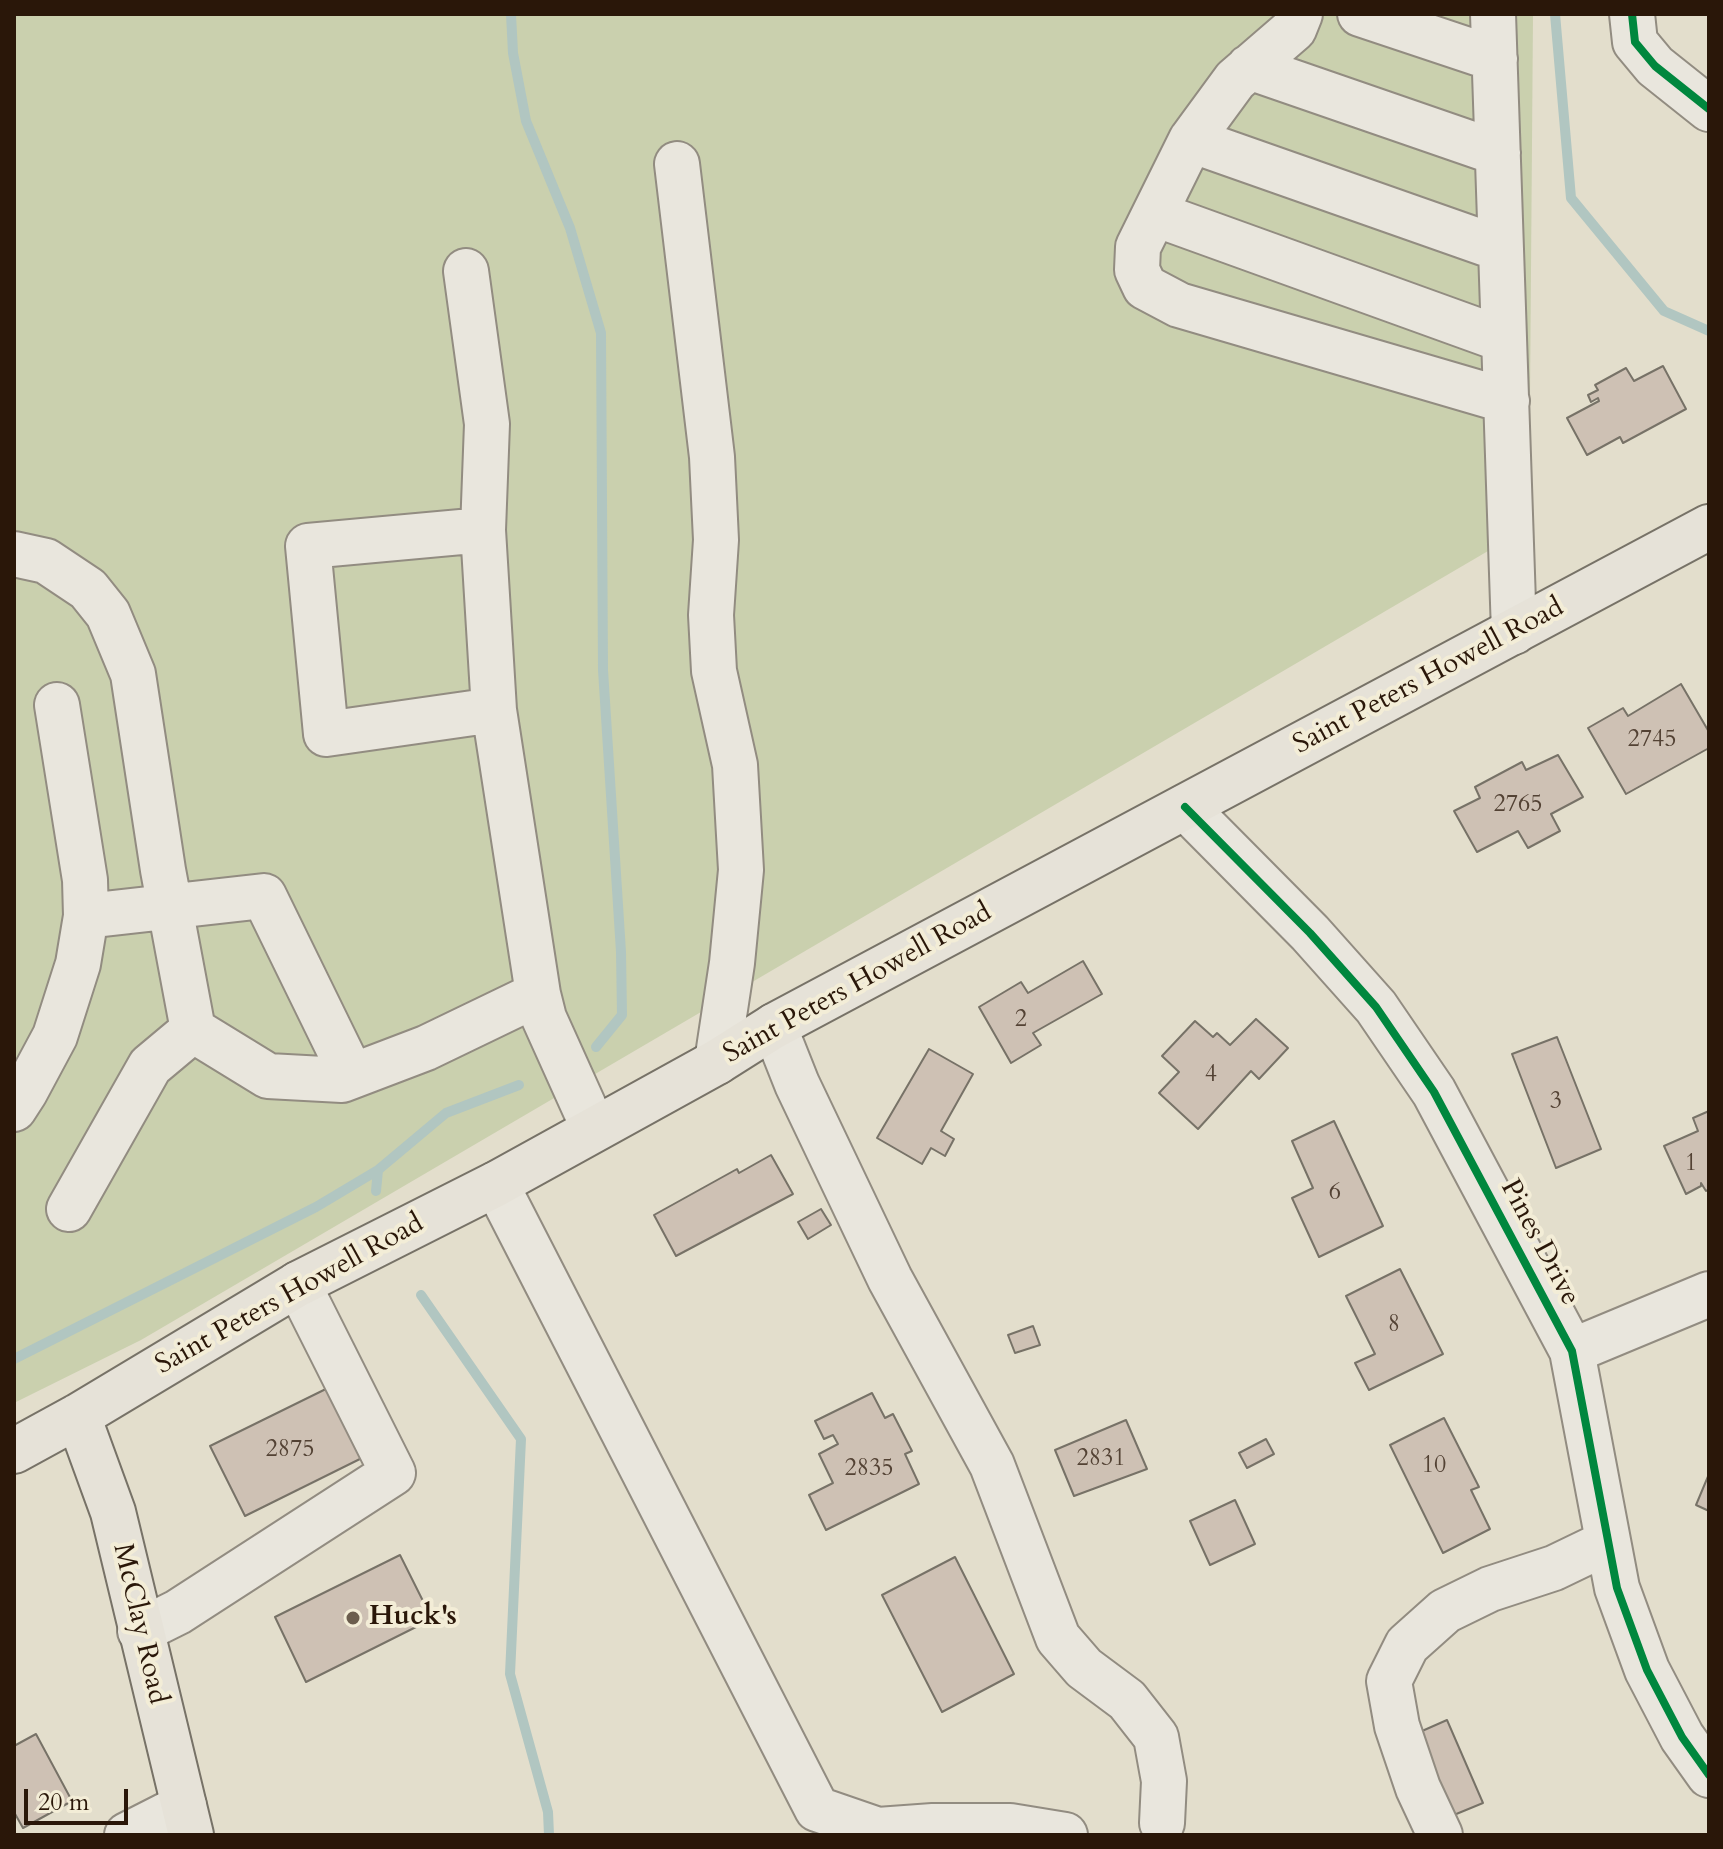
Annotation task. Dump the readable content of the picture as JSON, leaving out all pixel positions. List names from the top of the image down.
{
  "streets": {
    "main road": ["Saint Peters Howell Road", "McClay Road"],
    "street": ["Pines Drive"]
  },
  "crossings": [
    ["Saint Peters Howell Road", "Pines Drive"],
    ["Saint Peters Howell Road", "McClay Road"]
  ],
  "places": ["Huck's"],
  "house_numbers": [
    "2745",
    "2765",
    "2",
    "4",
    "3",
    "1",
    "6",
    "8",
    "2875",
    "2831",
    "10",
    "2835"
  ],
  "scale_bar": "20 m"
}
